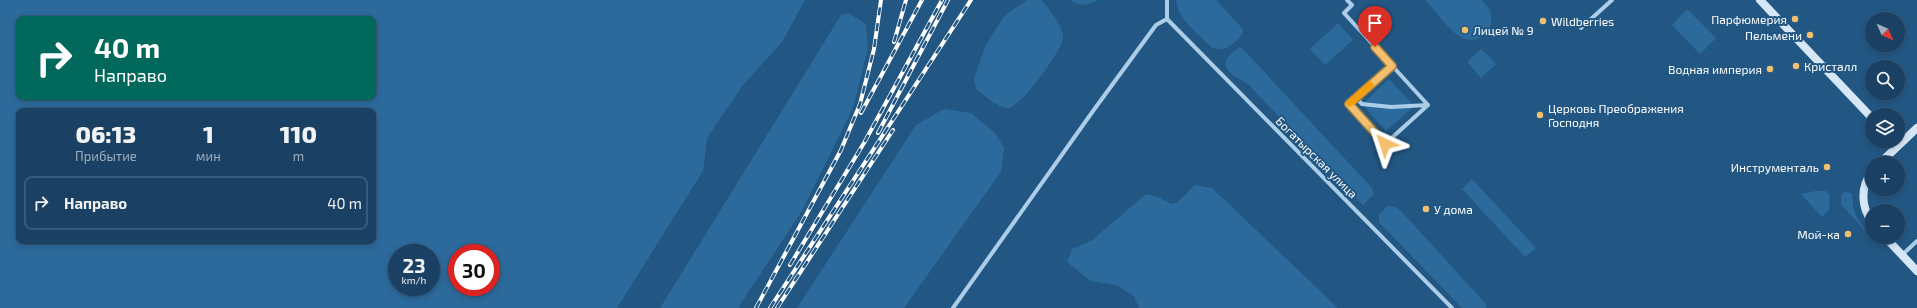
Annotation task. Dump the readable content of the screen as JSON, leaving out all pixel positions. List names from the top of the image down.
{
  "streets": {
    "street": ["Богатырская улица"]
  },
  "places": [
    "Парфюмерия",
    "Wildberries",
    "Лицей № 9",
    "Пельмени",
    "Кристалл",
    "Водная империя",
    "Церковь Преображения Господня",
    "Инструменталь",
    "У дома",
    "Мой-ка"
  ],
  "north": "bottom right",
  "page": {
    "map_buttons": ["+", "−"],
    "turn": ["40 m", "Направо"],
    "eta": [
      "06:13",
      "Прибытие",
      "1",
      "мин",
      "110",
      "m"
    ],
    "list": [
      {
        "name": "Направо",
        "value": "40 m"
      }
    ],
    "speed": "23 km/h",
    "limit": "30"
  }
}
